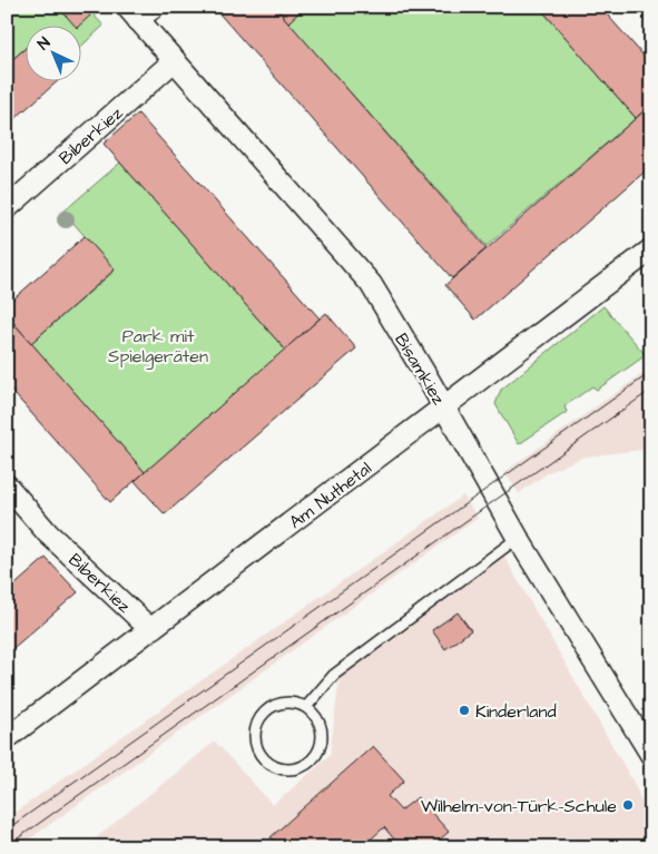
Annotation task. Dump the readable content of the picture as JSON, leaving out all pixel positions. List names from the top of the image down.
{
  "streets": {
    "street": ["Biberkiez", "Bisamkiez", "Am Nuthetal"]
  },
  "crossings": [
    ["Biberkiez", "Bisamkiez"],
    ["Biberkiez", "Am Nuthetal"],
    ["Bisamkiez", "Am Nuthetal"]
  ],
  "parks": ["Park mit Spielgeräten"],
  "places": ["Kinderland", "Wilhelm-von-Türk-Schule"],
  "north": "top left"
}
